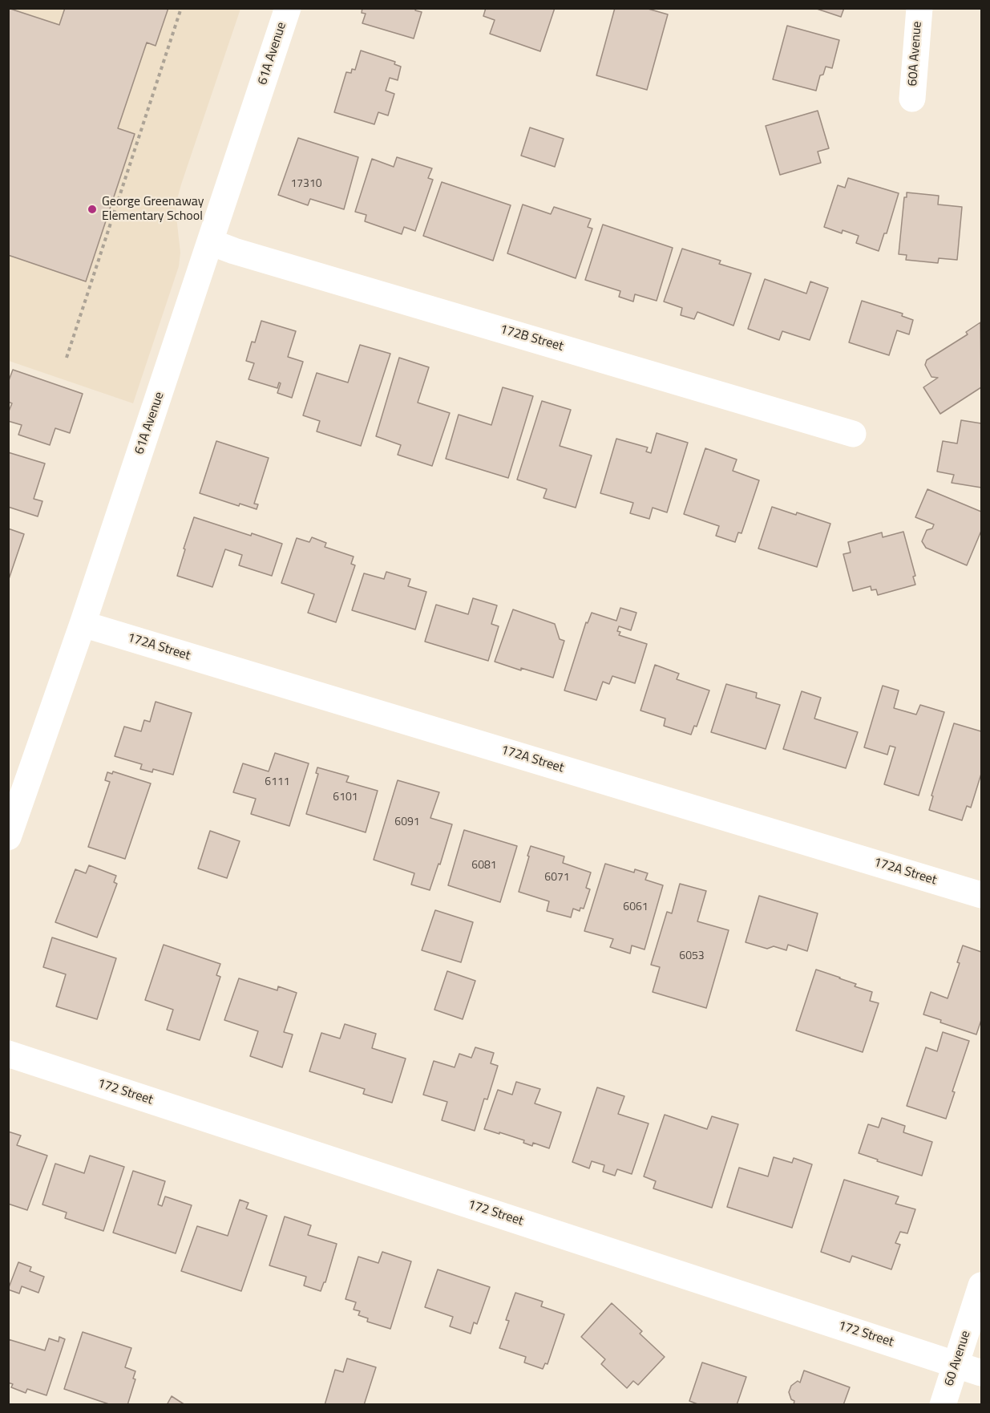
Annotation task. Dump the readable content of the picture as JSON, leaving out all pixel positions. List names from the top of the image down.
{
  "streets": {
    "street": [
      "61A Avenue",
      "60A Avenue",
      "172B Street",
      "172A Street",
      "172 Street",
      "60 Avenue"
    ]
  },
  "crossings": [
    ["61A Avenue", "172B Street"],
    ["61A Avenue", "172A Street"],
    ["172 Street", "60 Avenue"]
  ],
  "places": ["George Greenaway Elementary School"],
  "house_numbers": [
    "17310",
    "6111",
    "6101",
    "6091",
    "6081",
    "6071",
    "6061",
    "6053"
  ]
}
